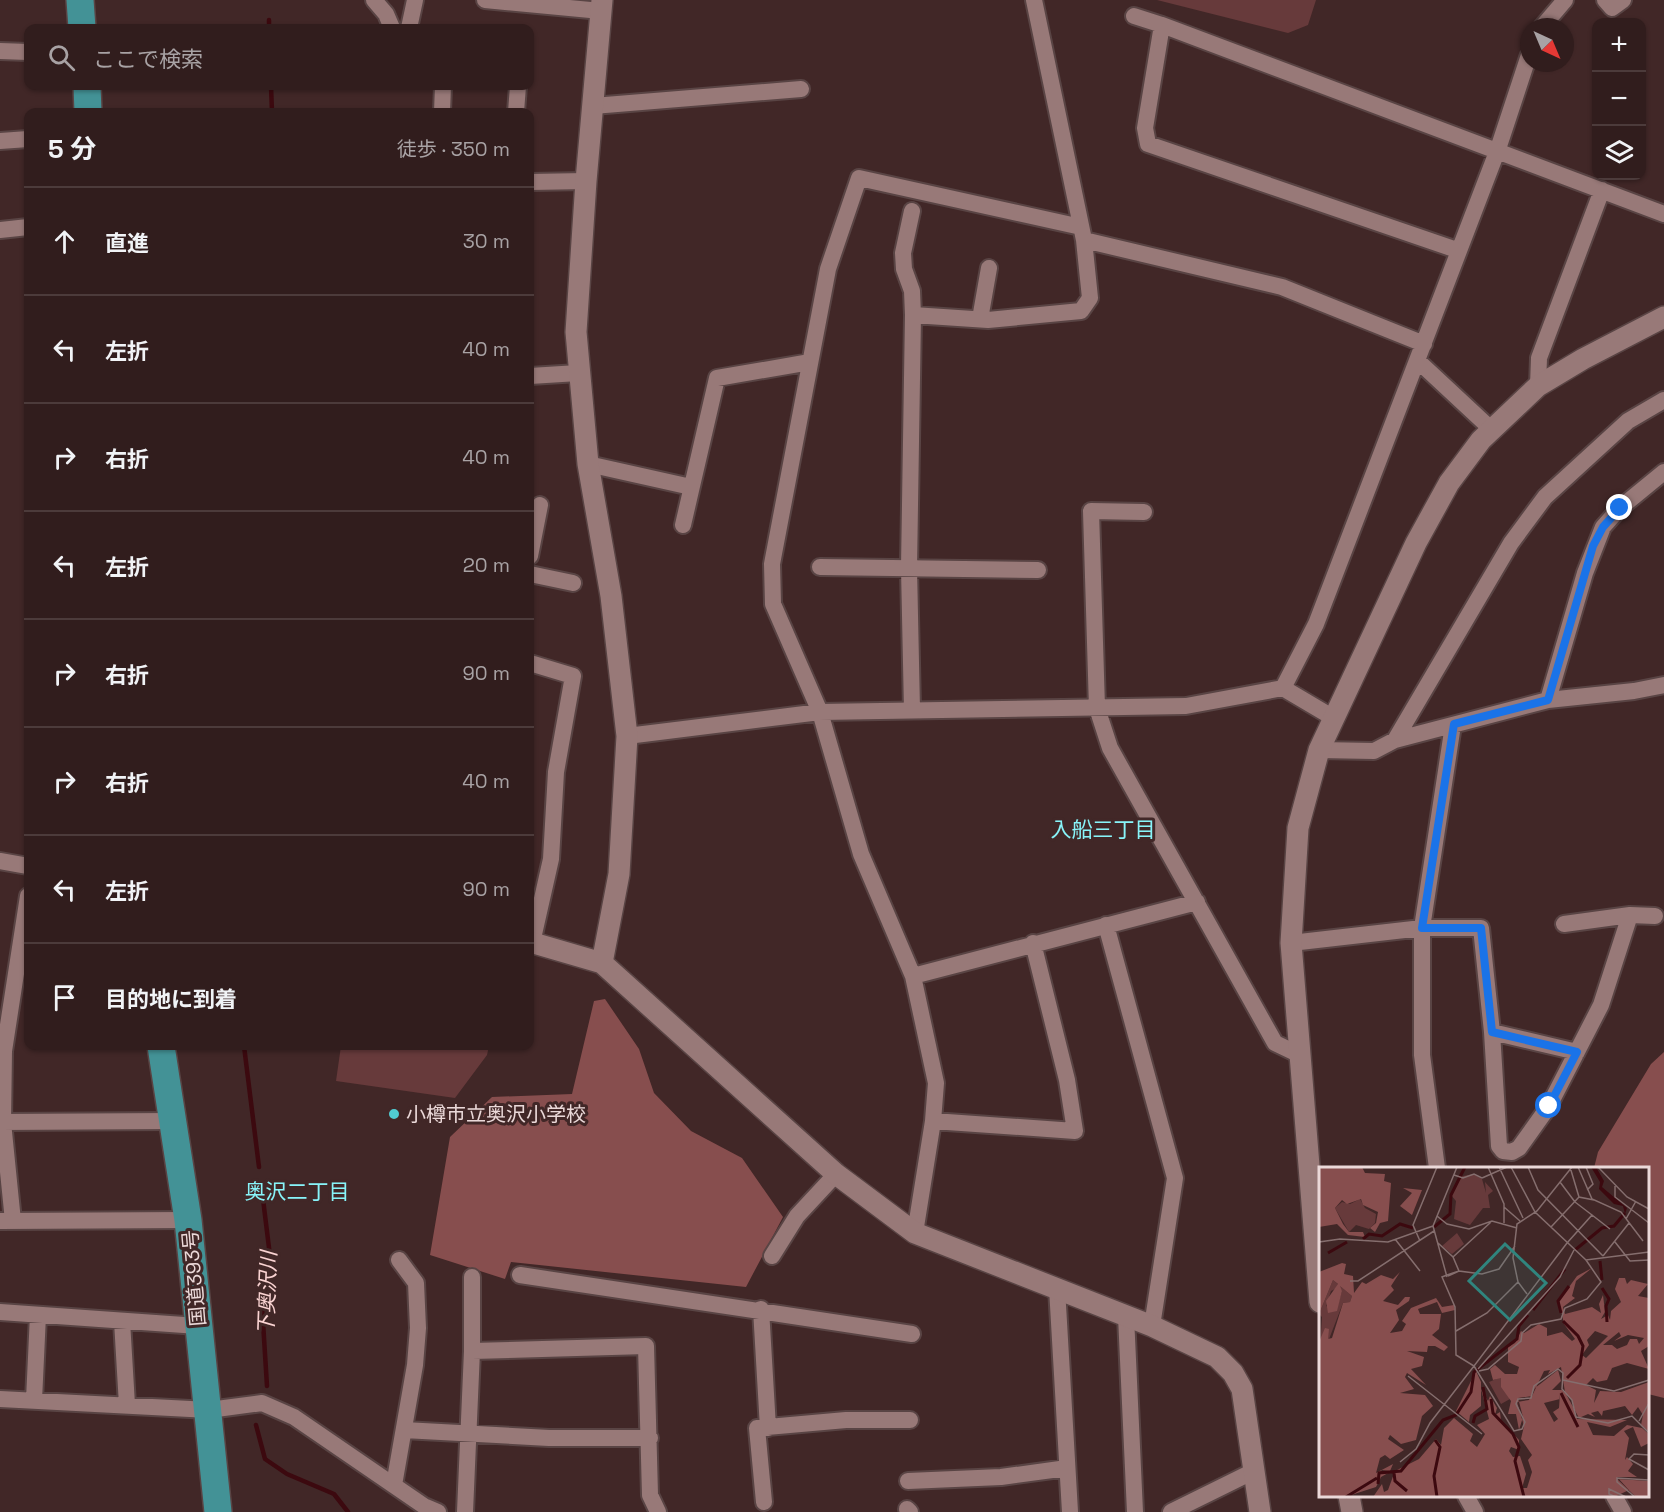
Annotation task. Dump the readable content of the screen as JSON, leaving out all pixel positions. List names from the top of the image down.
{
  "streets": {
    "highway": ["国道393号"]
  },
  "districts": ["入船三丁目", "奥沢二丁目"],
  "water": ["下奥沢川"],
  "places": ["小樽市立奥沢小学校"],
  "north": "bottom right",
  "page": {
    "map_buttons": ["+", "−"],
    "search": "ここで検索",
    "heading": ["5 分", "徒歩 · 350 m"],
    "list": [
      ["直進", "30 m"],
      ["左折", "40 m"],
      ["右折", "40 m"],
      ["左折", "20 m"],
      ["右折", "90 m"],
      ["右折", "40 m"],
      ["左折", "90 m"],
      "目的地に到着"
    ]
  }
}
